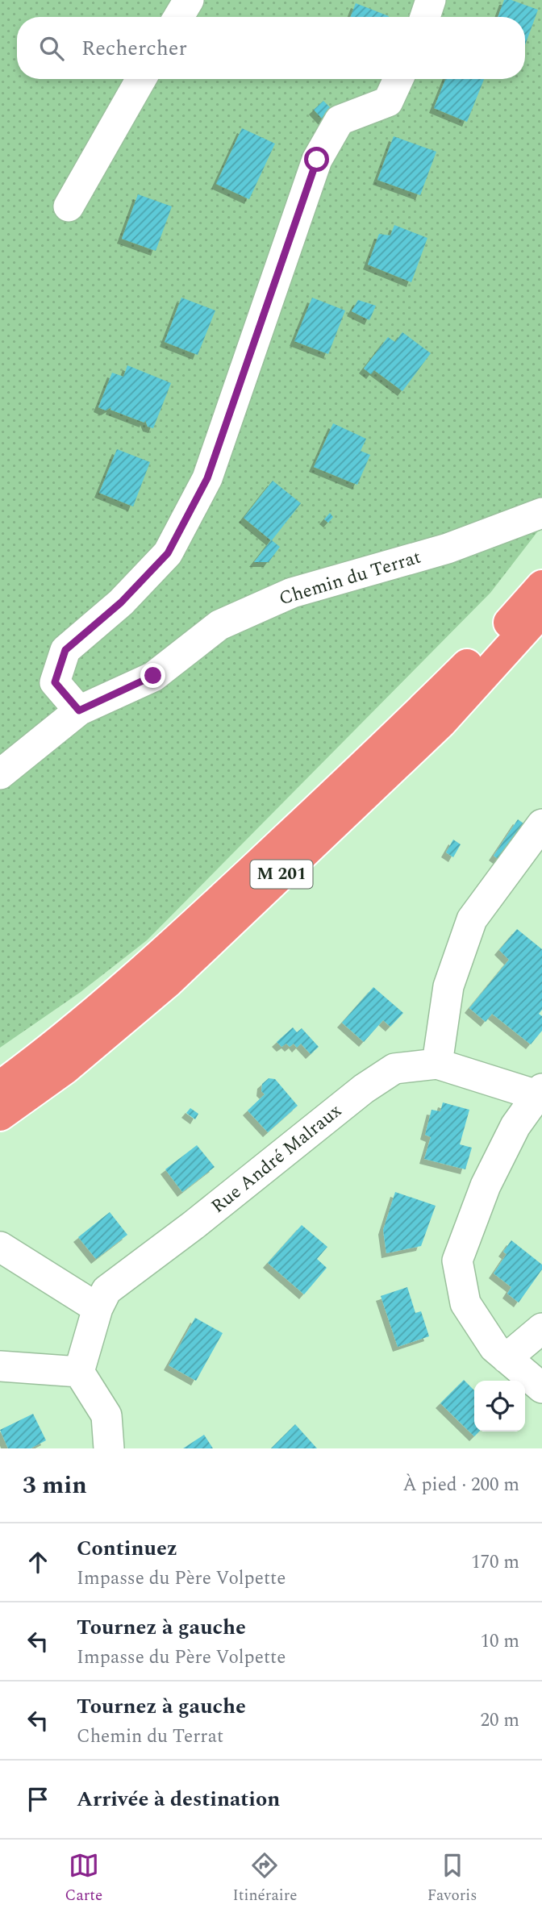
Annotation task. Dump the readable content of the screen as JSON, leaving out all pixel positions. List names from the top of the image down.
{
  "streets": {
    "highway": ["M 201"],
    "street": ["Chemin du Terrat", "Rue André Malraux"]
  },
  "page": {
    "search": "Rechercher",
    "heading": ["3 min", "À pied · 200 m"],
    "list": [
      ["Continuez", "Impasse du Père Volpette", "170 m"],
      ["Tournez à gauche", "Impasse du Père Volpette", "10 m"],
      ["Tournez à gauche", "Chemin du Terrat", "20 m"],
      "Arrivée à destination"
    ],
    "nav": ["Carte", "Itinéraire", "Favoris"]
  }
}
